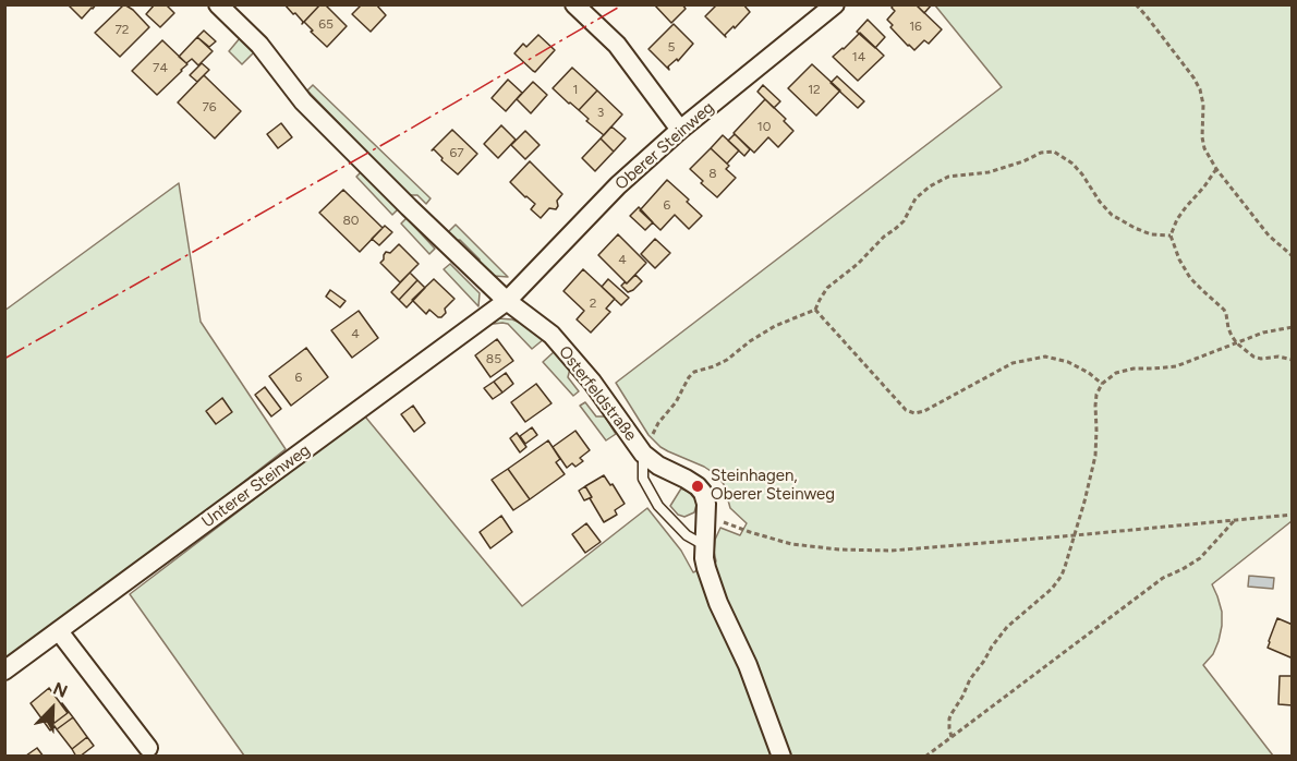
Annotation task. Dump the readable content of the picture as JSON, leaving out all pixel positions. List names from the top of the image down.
{
  "streets": {
    "street": ["Oberer Steinweg", "Osterfeldstraße", "Unterer Steinweg"]
  },
  "crossings": [
    ["Oberer Steinweg", "Osterfeldstraße"],
    ["Oberer Steinweg", "Unterer Steinweg"],
    ["Osterfeldstraße", "Unterer Steinweg"]
  ],
  "places": ["Steinhagen, Oberer Steinweg"],
  "house_numbers": [
    "65",
    "16",
    "72",
    "5",
    "14",
    "74",
    "1",
    "12",
    "76",
    "3",
    "10",
    "67",
    "8",
    "6",
    "80",
    "4",
    "2",
    "4",
    "85",
    "6"
  ],
  "north": "top right"
}
